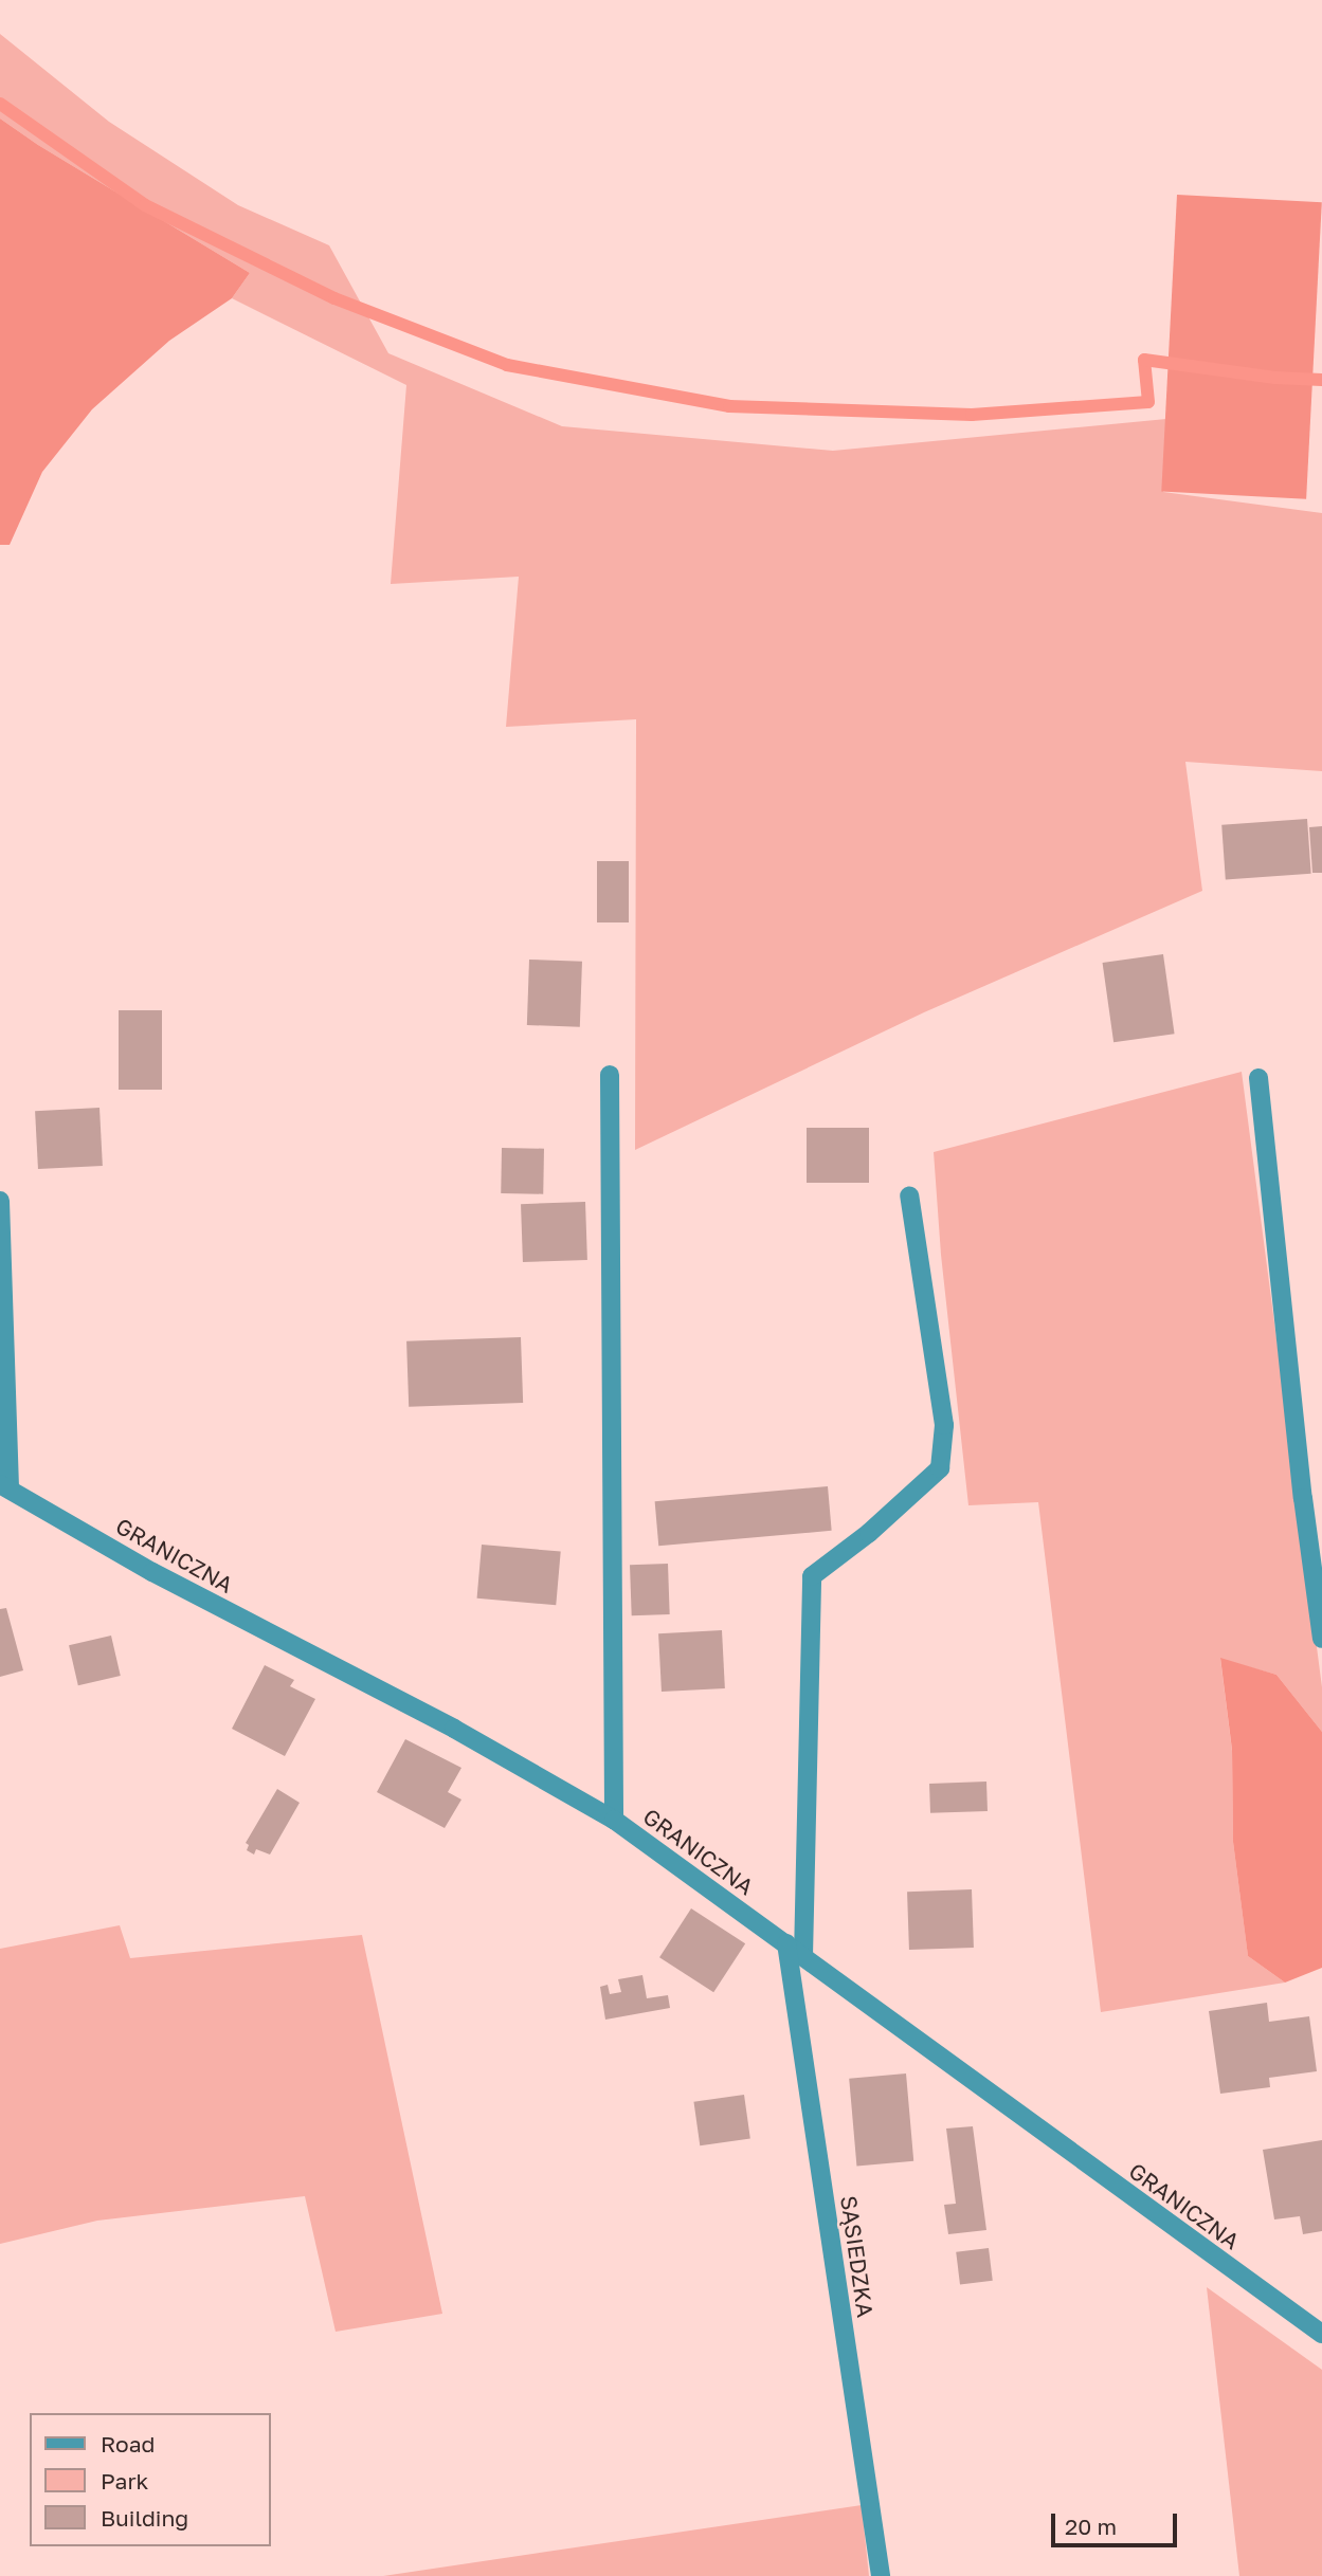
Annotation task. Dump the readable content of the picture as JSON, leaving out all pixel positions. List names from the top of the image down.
{
  "streets": {
    "street": ["GRANICZNA", "SĄSIEDZKA"]
  },
  "crossings": [
    ["GRANICZNA", "SĄSIEDZKA"]
  ],
  "legend": ["Road", "Park", "Building"],
  "scale_bar": "20 m"
}
